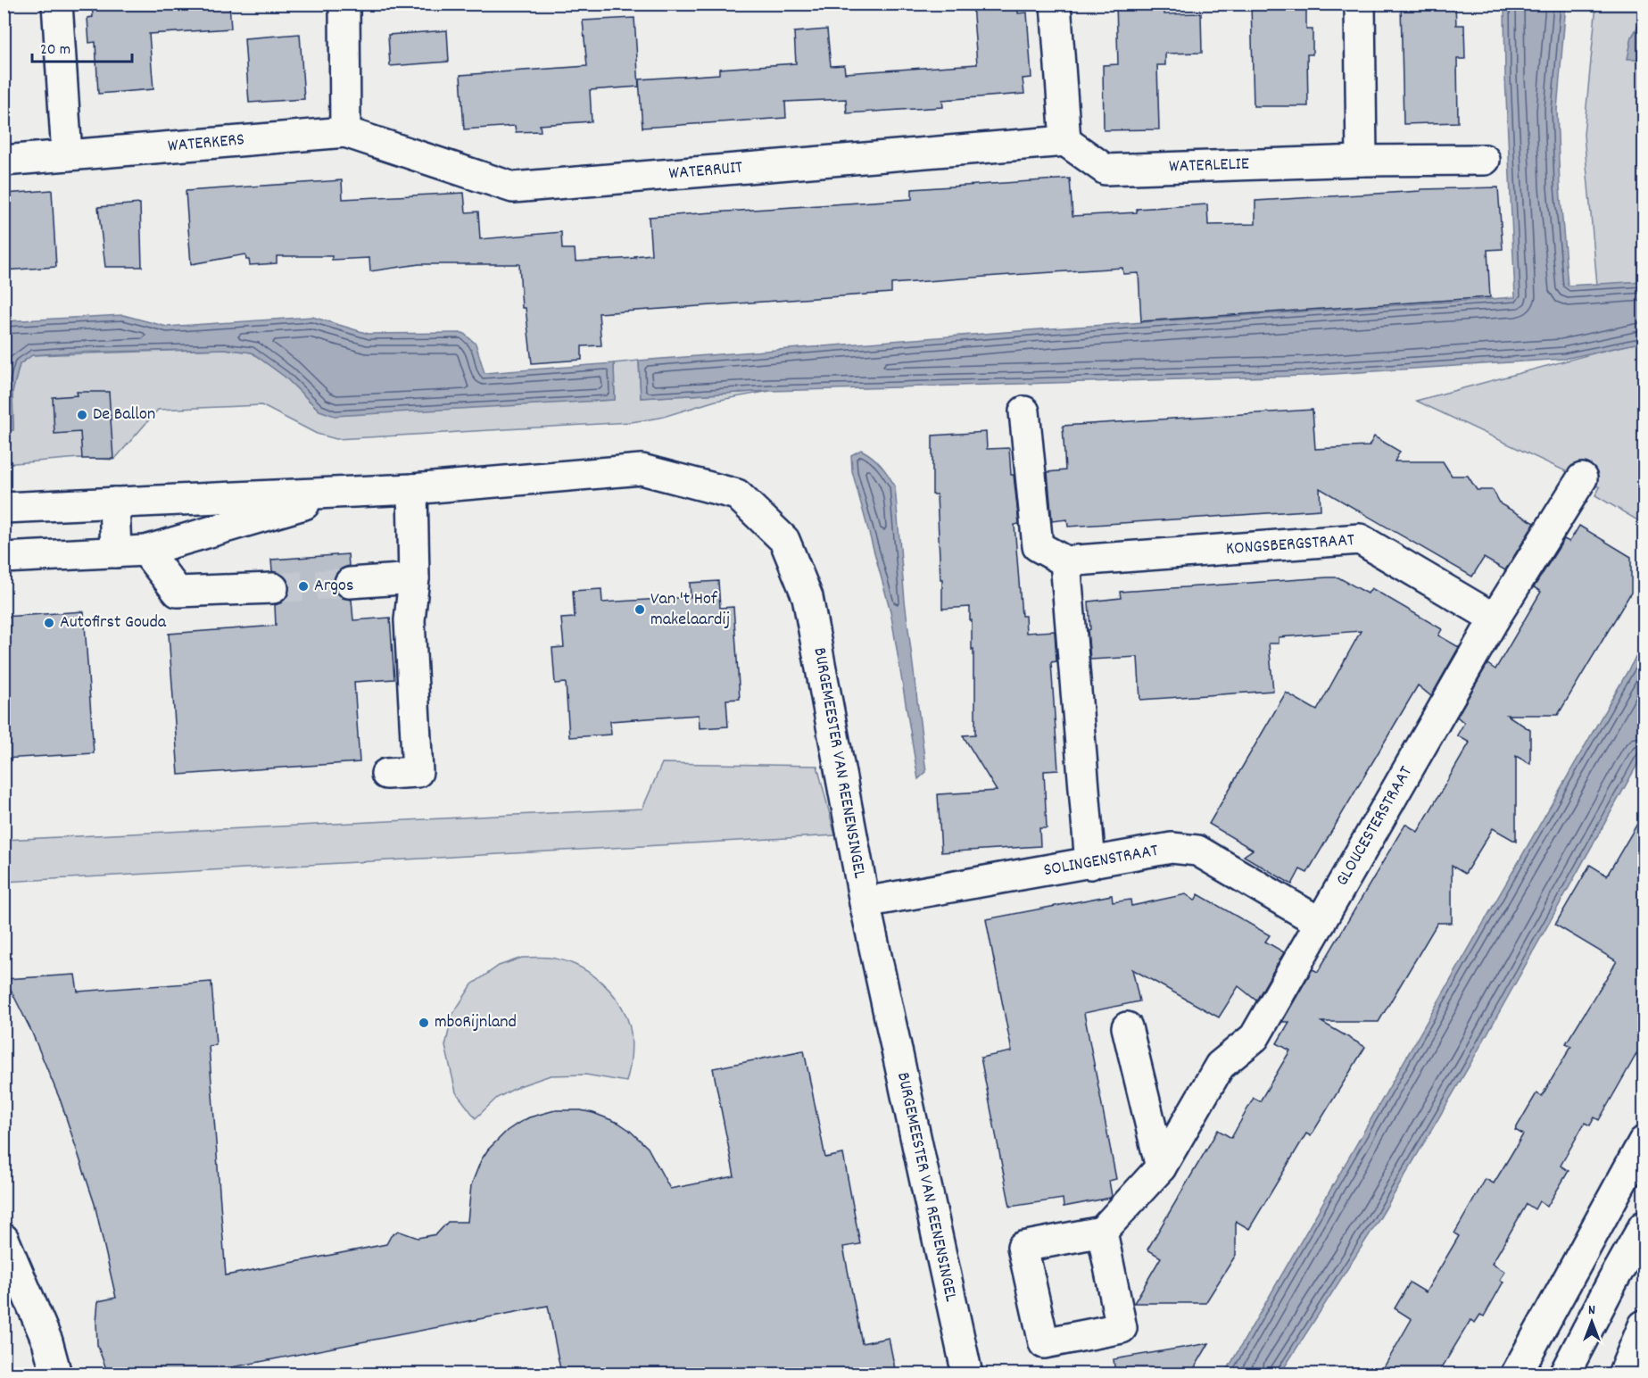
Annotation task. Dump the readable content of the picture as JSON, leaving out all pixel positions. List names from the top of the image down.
{
  "streets": {
    "street": [
      "WATERKERS",
      "WATERLELIE",
      "WATERRUIT",
      "KONGSBERGSTRAAT",
      "BURGEMEESTER VAN REENENSINGEL",
      "GLOUCESTERSTRAAT",
      "SOLINGENSTRAAT"
    ]
  },
  "crossings": [
    ["WATERKERS", "WATERRUIT"],
    ["WATERLELIE", "WATERRUIT"],
    ["KONGSBERGSTRAAT", "GLOUCESTERSTRAAT"],
    ["BURGEMEESTER VAN REENENSINGEL", "SOLINGENSTRAAT"],
    ["GLOUCESTERSTRAAT", "SOLINGENSTRAAT"]
  ],
  "places": [
    "De Ballon",
    "Argos",
    "Van 't Hof makelaardij",
    "Autofirst Gouda",
    "mboRijnland"
  ],
  "scale_bar": "20 m",
  "north": "top"
}
